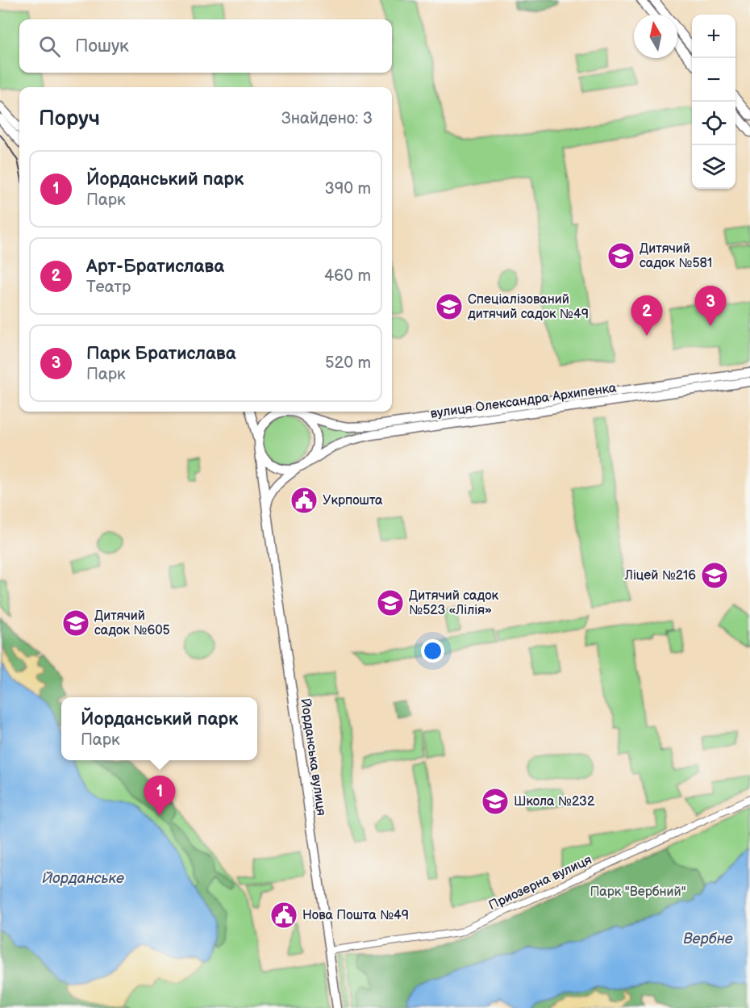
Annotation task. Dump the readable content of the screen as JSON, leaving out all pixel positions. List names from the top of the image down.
{
  "streets": {
    "main road": ["вулиця Олександра Архипенка", "Йорданська вулиця"],
    "street": ["Приозерна вулиця"]
  },
  "crossings": [
    ["Йорданська вулиця", "Приозерна вулиця"]
  ],
  "water": ["Йорданське", "Вербне"],
  "parks": ["Парк \"Вербний\""],
  "places": {
    "school or university": [
      "Дитячий садок №581",
      "Спеціалізований дитячий садок №49",
      "Ліцей №216",
      "Дитячий садок №523 «Лілія»",
      "Дитячий садок №605",
      "Школа №232"
    ],
    "public building": ["Укрпошта", "Нова Пошта №49"]
  },
  "north": "top",
  "page": {
    "map_buttons": ["+", "−"],
    "search": "Пошук",
    "heading": ["Поруч", "Знайдено: 3"],
    "list": [
      {
        "mark": "1",
        "name": "Йорданський парк",
        "note": "Парк",
        "value": "390 m"
      },
      {
        "mark": "2",
        "name": "Арт-Братислава",
        "note": "Театр",
        "value": "460 m"
      },
      {
        "mark": "3",
        "name": "Парк Братислава",
        "note": "Парк",
        "value": "520 m"
      }
    ],
    "pins": ["3", "2", "1"],
    "popup": ["Йорданський парк", "Парк"]
  }
}
